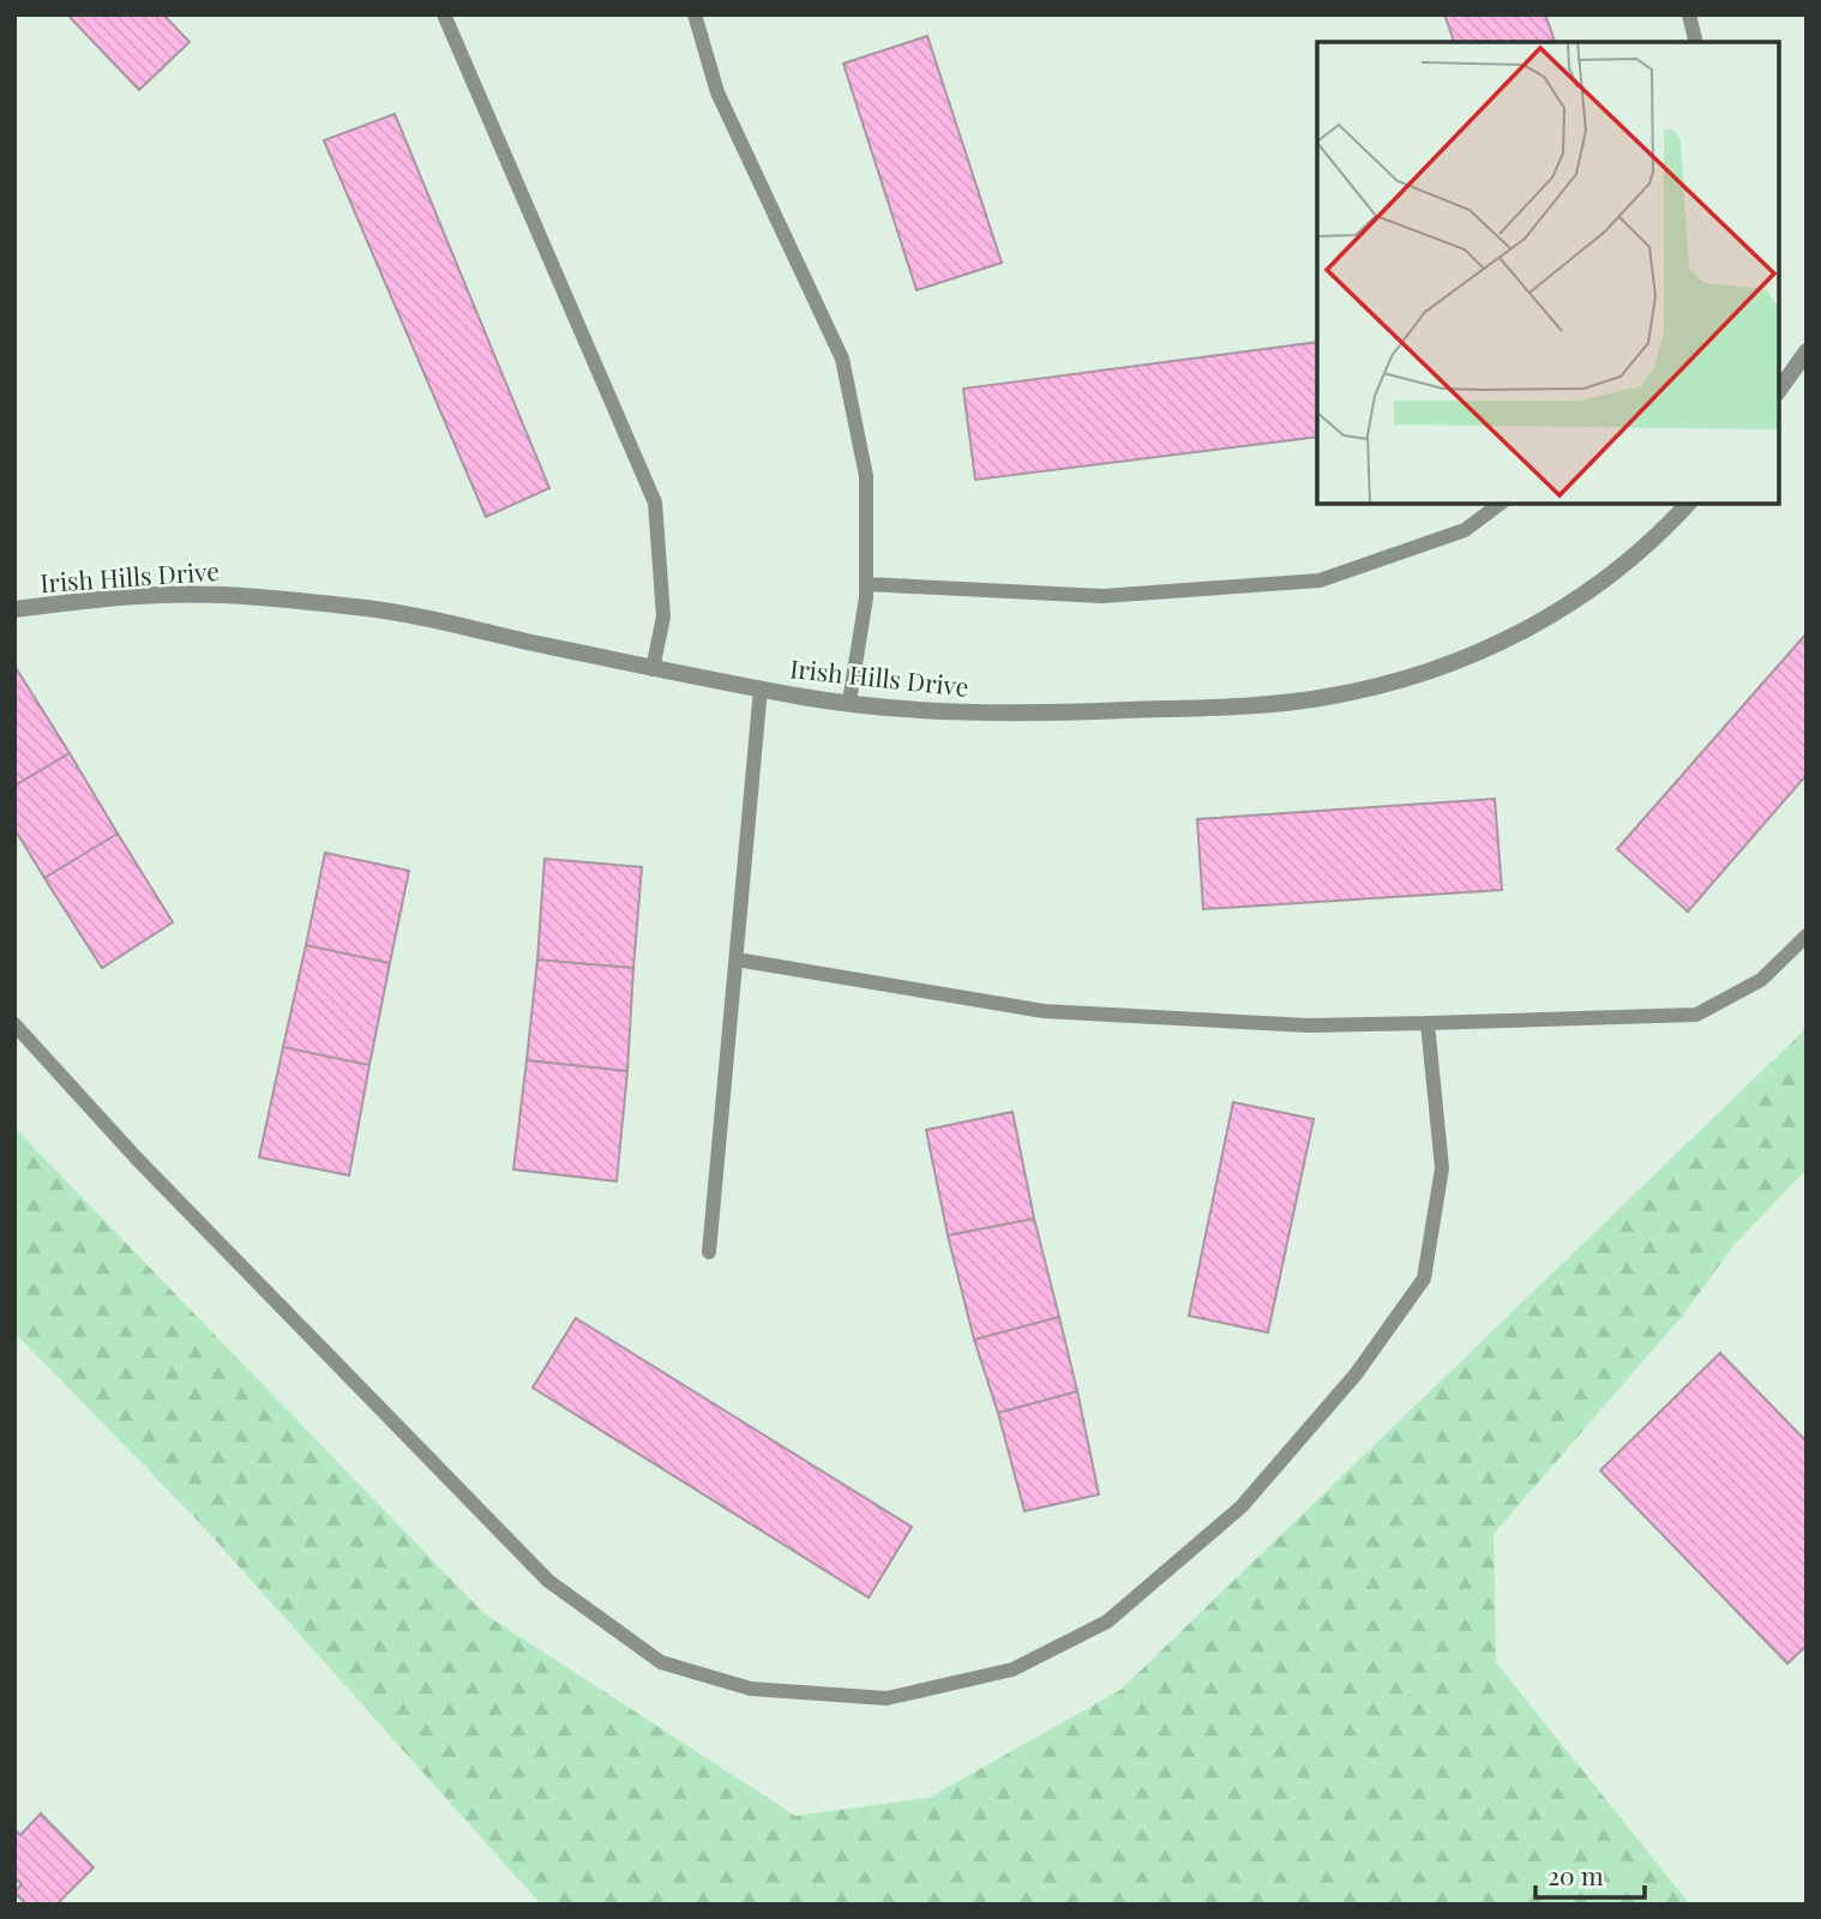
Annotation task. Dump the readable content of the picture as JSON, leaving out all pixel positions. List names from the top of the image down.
{
  "streets": {
    "street": ["Irish Hills Drive"]
  },
  "scale_bar": "20 m"
}
